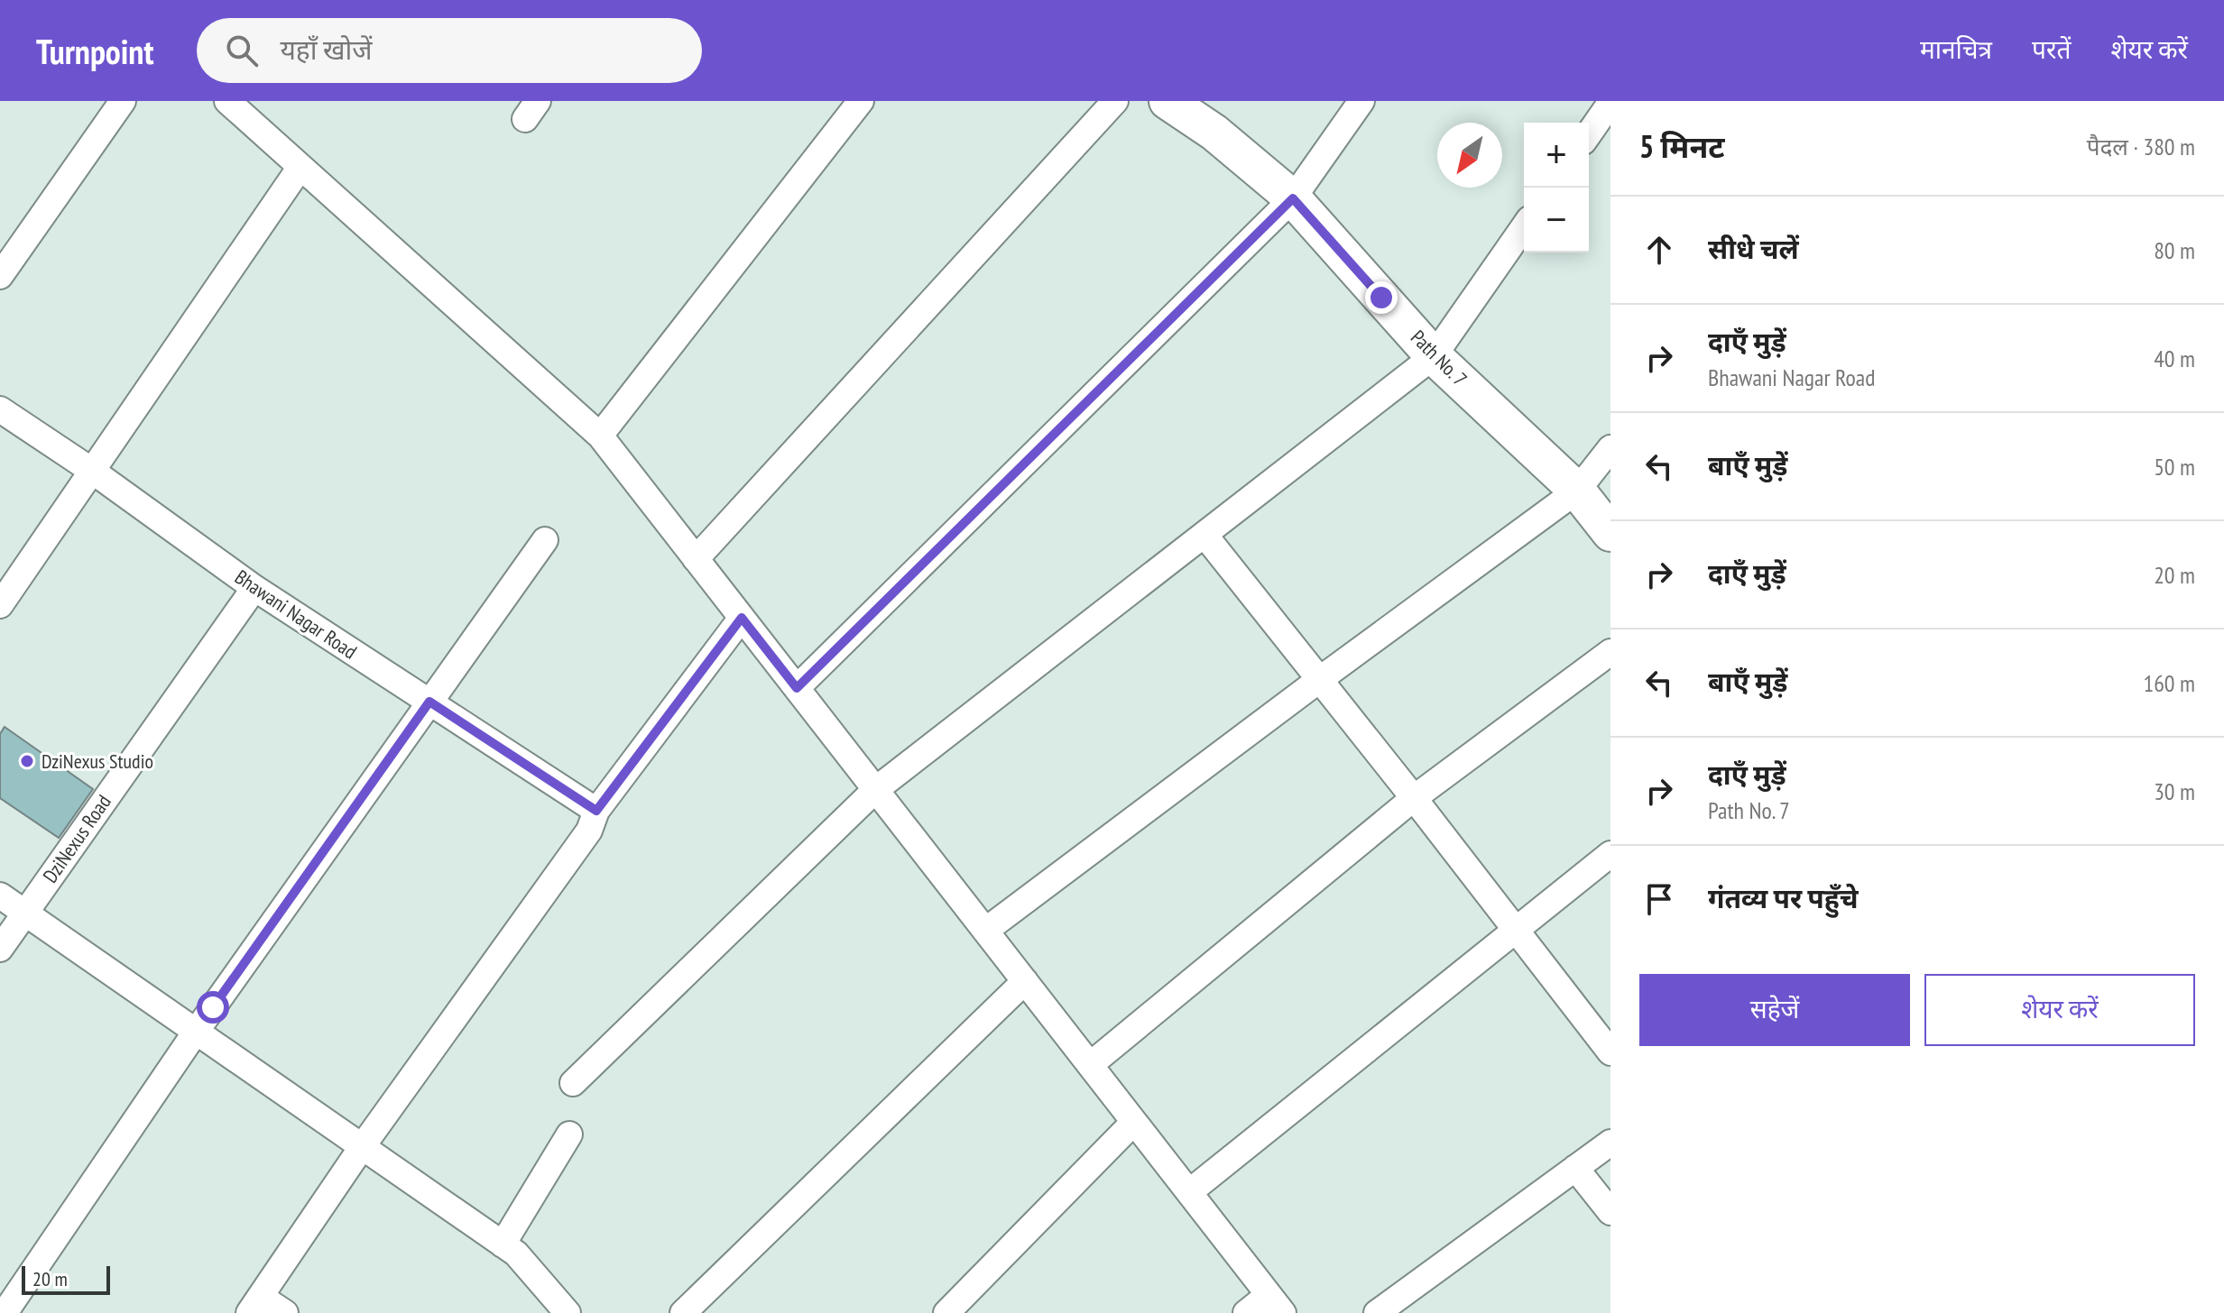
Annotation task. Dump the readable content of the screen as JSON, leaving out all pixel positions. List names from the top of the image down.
{
  "streets": {
    "street": ["Path No. 7", "Bhawani Nagar Road", "DziNexus Road"]
  },
  "crossings": [
    ["Bhawani Nagar Road", "DziNexus Road"]
  ],
  "places": ["DziNexus Studio"],
  "scale_bar": "20 m",
  "north": "bottom left",
  "page": {
    "header": "Turnpoint",
    "search": "यहाँ खोजें",
    "nav": ["मानचित्र", "परतें", "शेयर करें"],
    "heading": ["5 मिनट", "पैदल · 380 m"],
    "map_buttons": ["+", "−"],
    "list": [
      ["सीधे चलें", "80 m"],
      ["दाएँ मुड़ें", "Bhawani Nagar Road", "40 m"],
      ["बाएँ मुड़ें", "50 m"],
      ["दाएँ मुड़ें", "20 m"],
      ["बाएँ मुड़ें", "160 m"],
      ["दाएँ मुड़ें", "Path No. 7", "30 m"],
      "गंतव्य पर पहुँचे"
    ],
    "buttons": ["सहेजें", "शेयर करें"],
    "scale": "20 m"
  }
}
